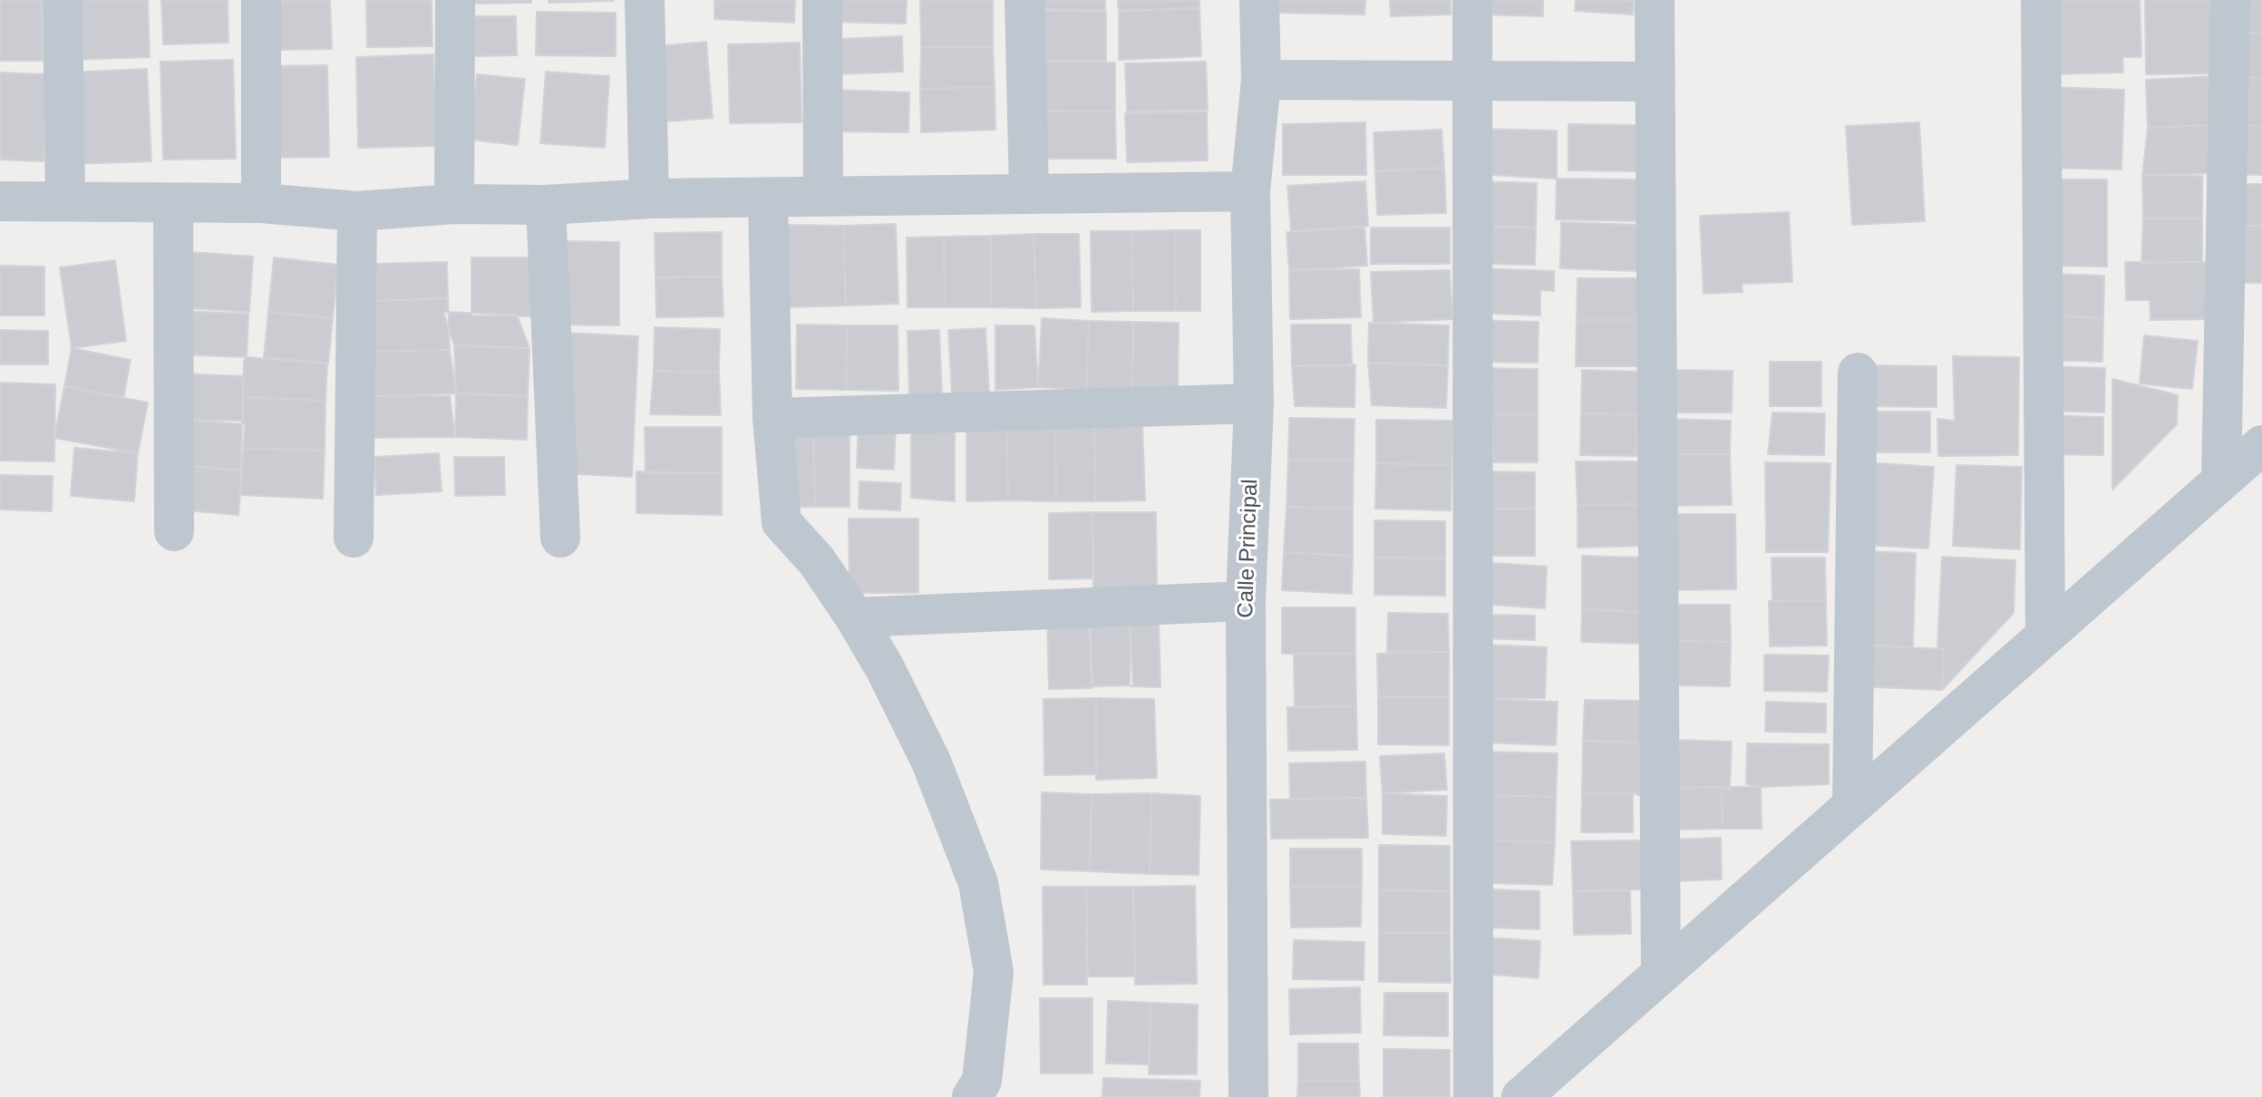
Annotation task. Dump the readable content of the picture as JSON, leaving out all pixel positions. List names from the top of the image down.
{
  "streets": {
    "street": ["Calle Principal"]
  }
}
